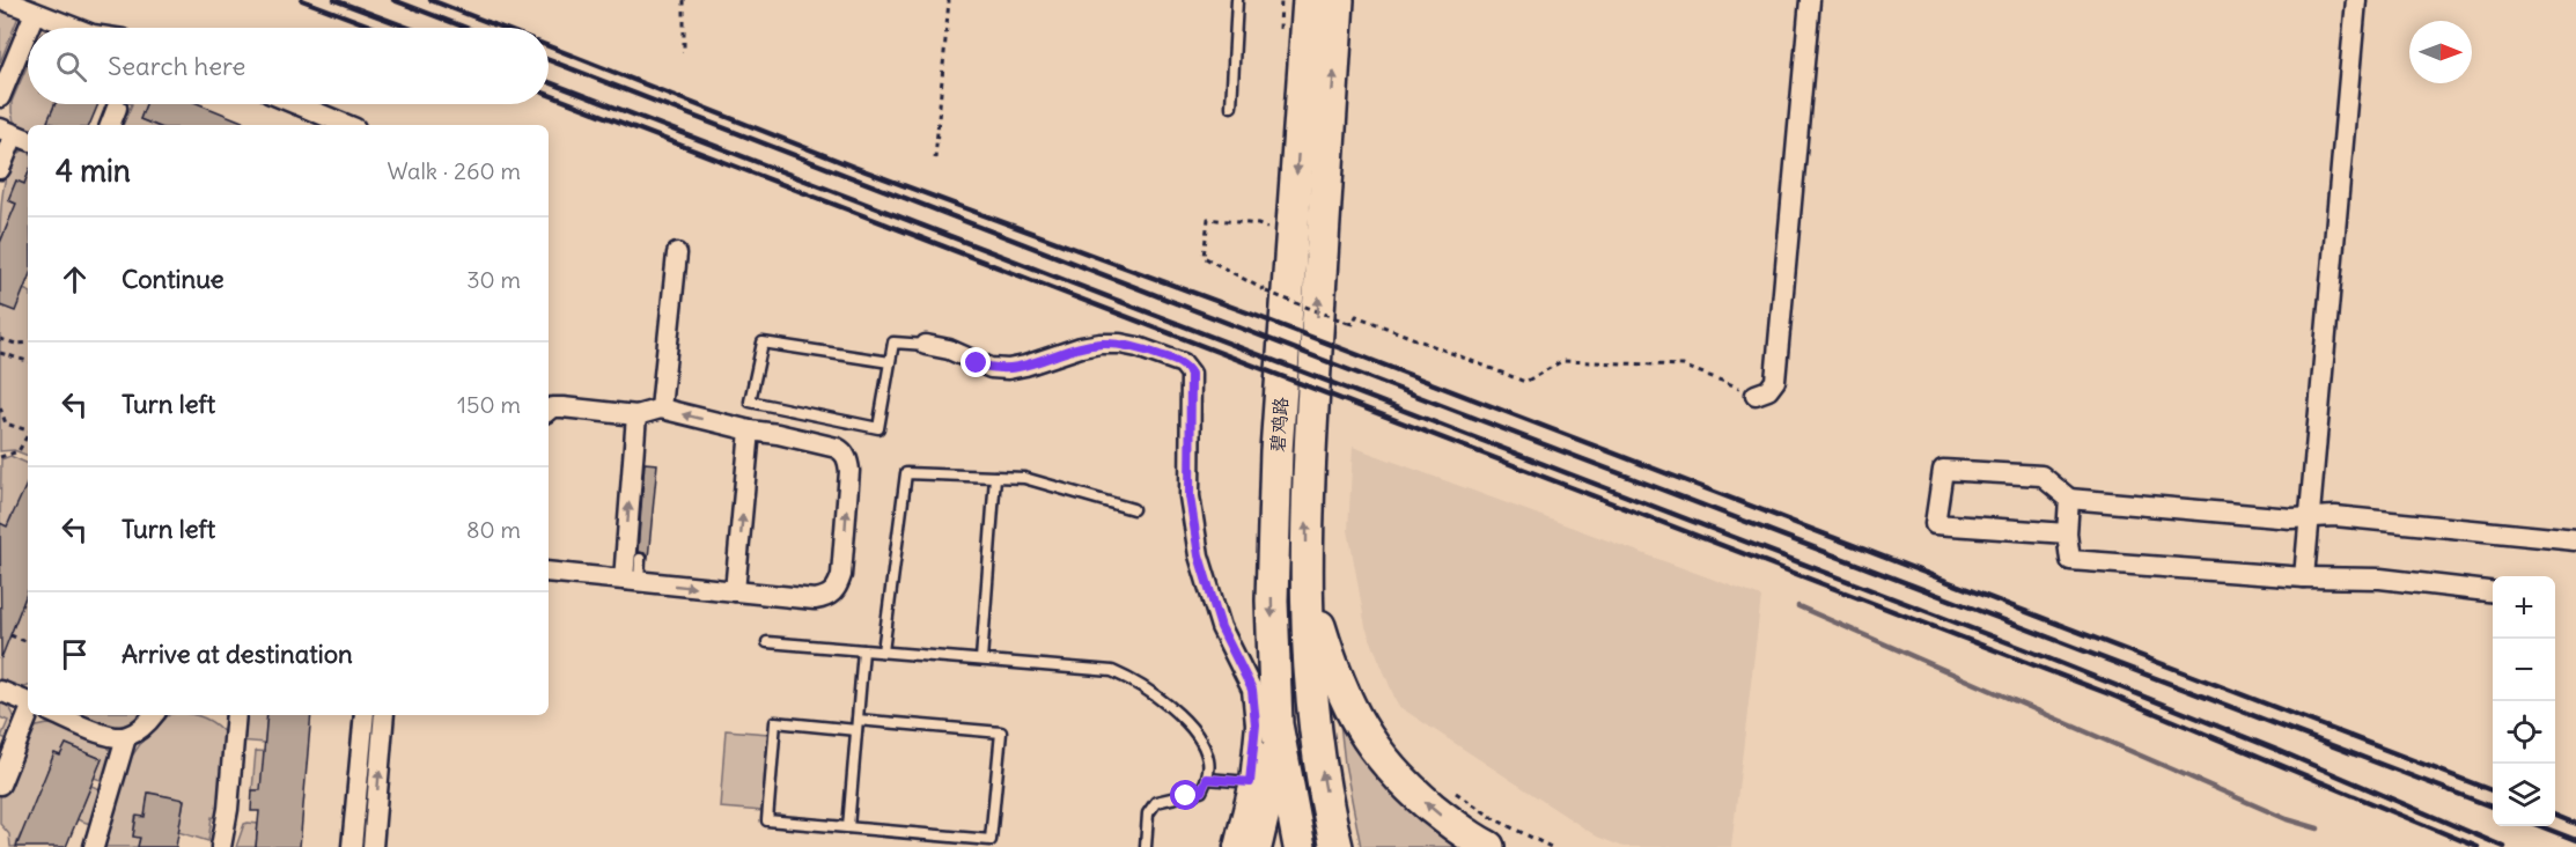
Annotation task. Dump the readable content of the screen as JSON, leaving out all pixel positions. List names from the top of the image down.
{
  "streets": {
    "highway": ["碧鸡路"]
  },
  "north": "right",
  "page": {
    "search": "Search here",
    "heading": ["4 min", "Walk · 260 m"],
    "list": [
      ["Continue", "30 m"],
      ["Turn left", "150 m"],
      ["Turn left", "80 m"],
      "Arrive at destination"
    ],
    "map_buttons": ["+", "−"]
  }
}
